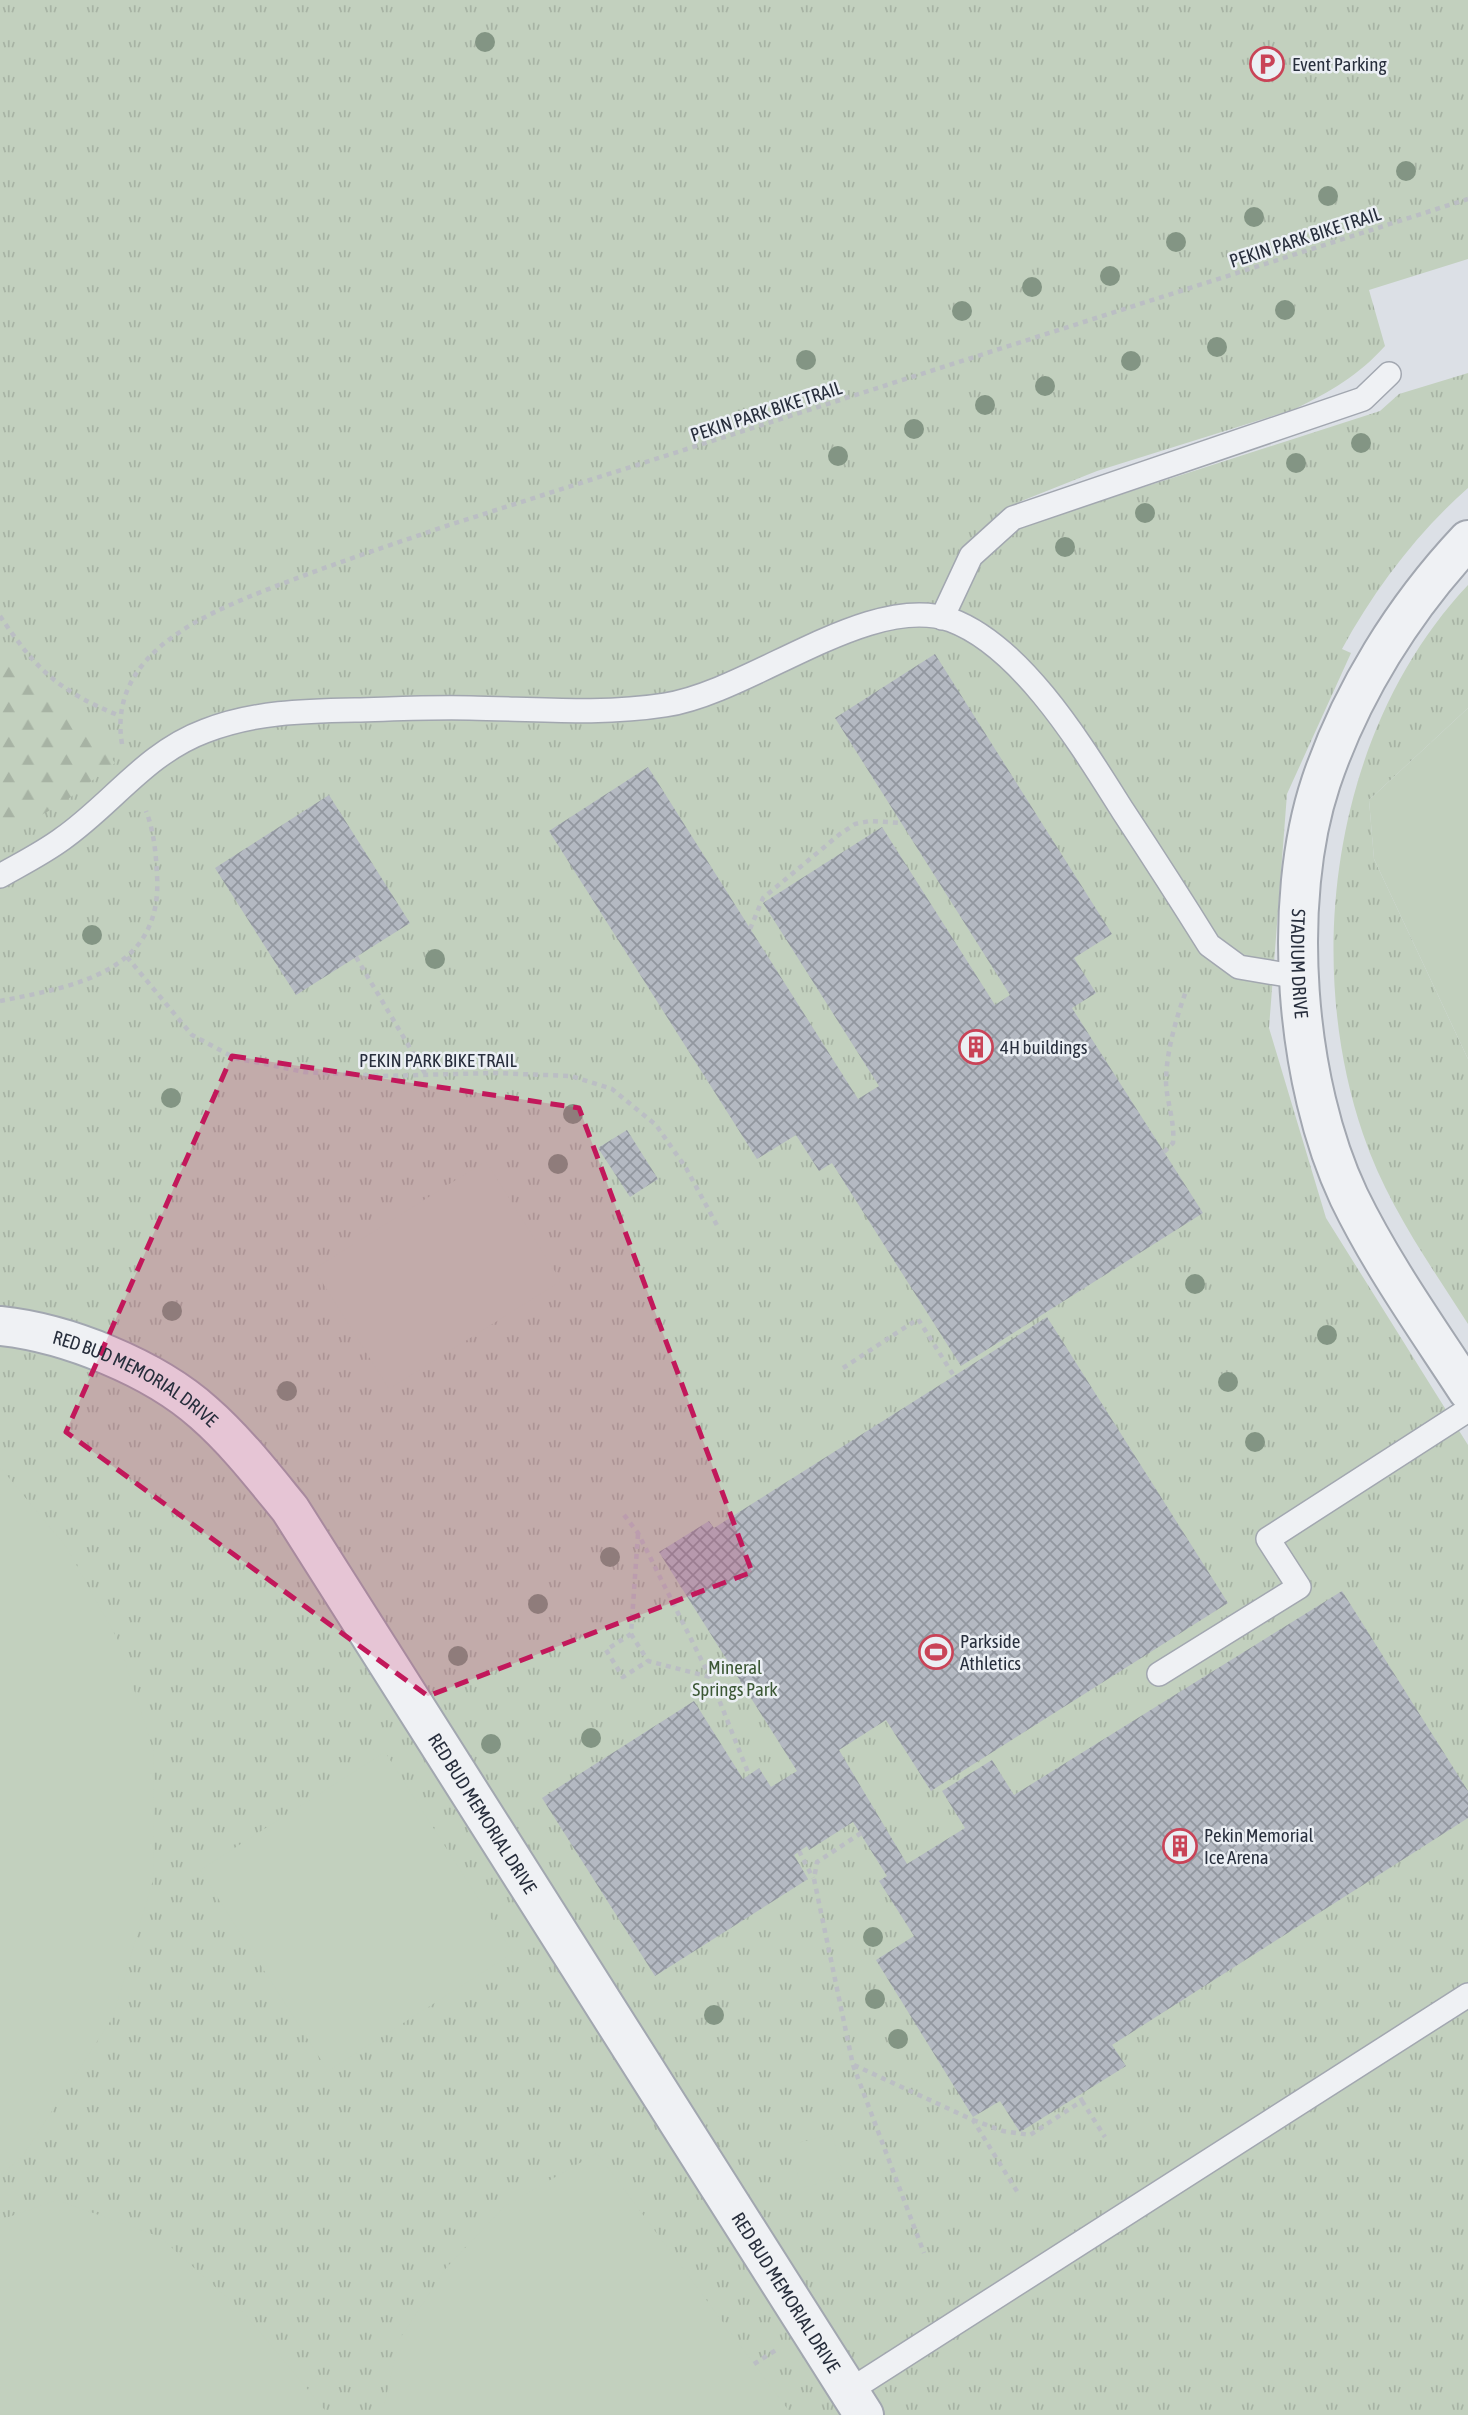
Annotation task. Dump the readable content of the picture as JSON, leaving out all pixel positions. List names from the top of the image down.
{
  "streets": {
    "street": ["STADIUM DRIVE", "RED BUD MEMORIAL DRIVE"],
    "path": ["PEKIN PARK BIKE TRAIL"]
  },
  "parks": ["Mineral Springs Park"],
  "places": {
    "parking": ["Event Parking"],
    "building": ["4H buildings", "Pekin Memorial Ice Arena"],
    "sports": ["Parkside Athletics"]
  }
}
